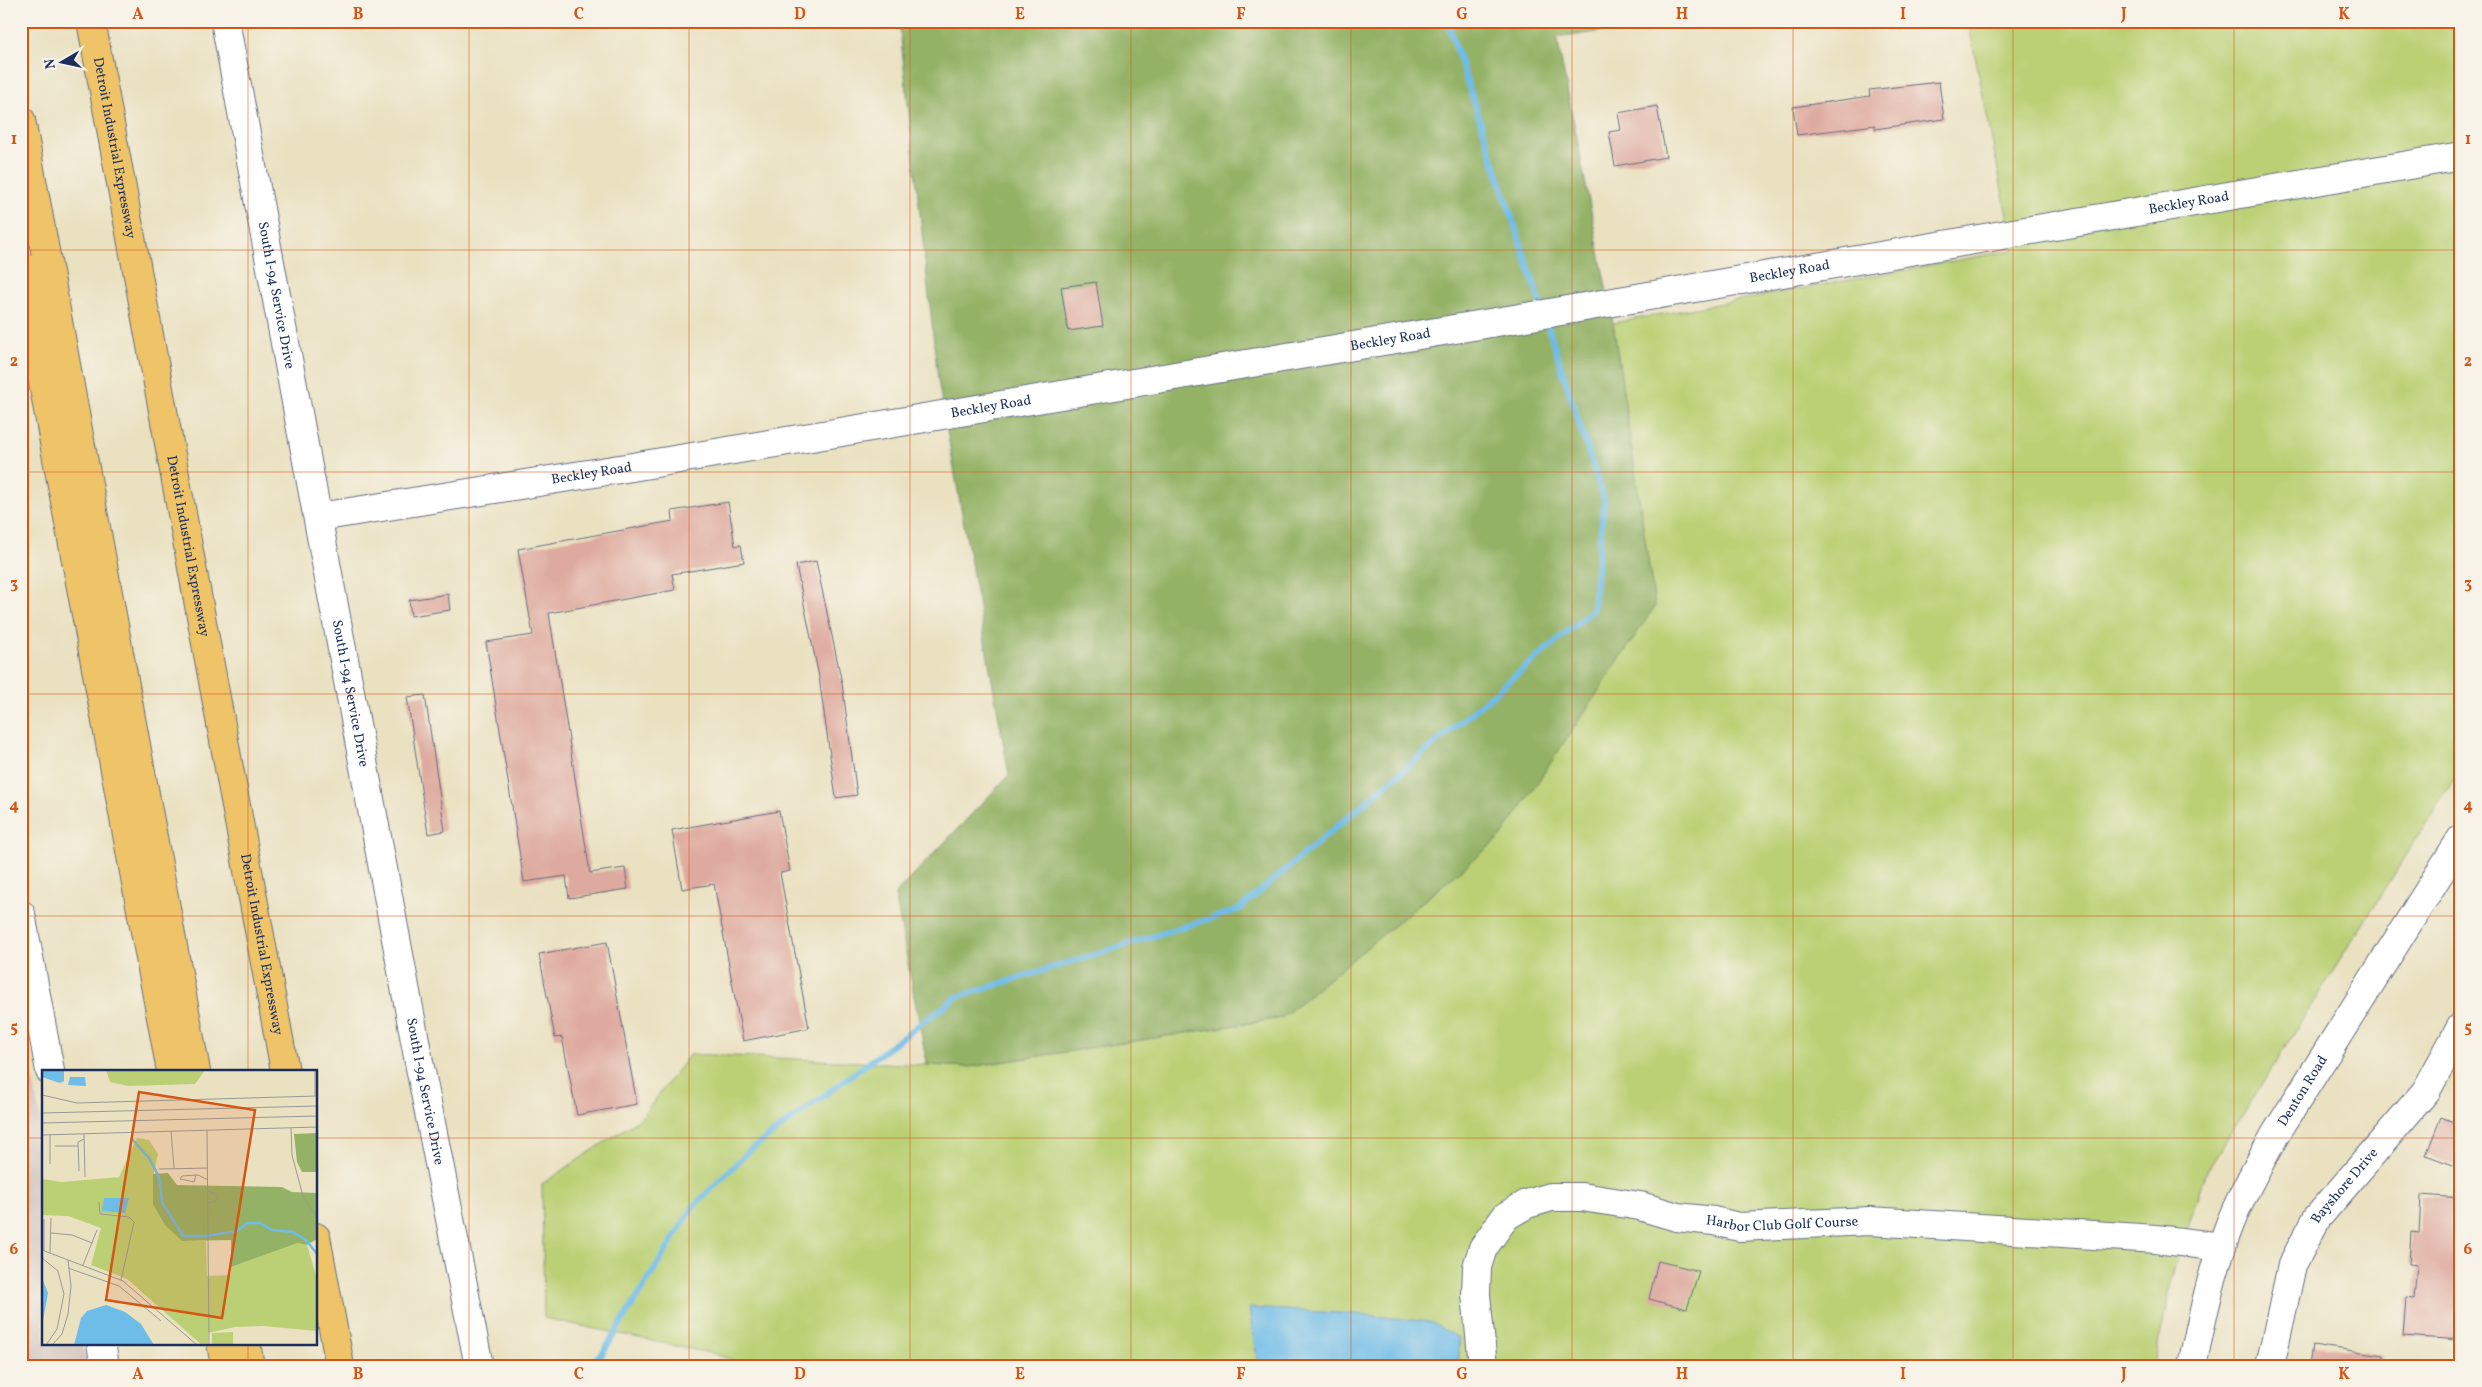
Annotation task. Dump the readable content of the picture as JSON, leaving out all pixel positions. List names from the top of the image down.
{
  "streets": {
    "highway": ["Detroit Industrial Expressway"],
    "street": [
      "Beckley Road",
      "South I-94 Service Drive",
      "Denton Road",
      "Bayshore Drive",
      "Harbor Club Golf Course"
    ]
  },
  "crossings": [
    ["Beckley Road", "South I-94 Service Drive"],
    ["Denton Road", "Harbor Club Golf Course"]
  ],
  "north": "left",
  "grid": {
    "columns": [
      "A",
      "B",
      "C",
      "D",
      "E",
      "F",
      "G",
      "H",
      "I",
      "J",
      "K"
    ],
    "rows": [
      "1",
      "2",
      "3",
      "4",
      "5",
      "6"
    ]
  }
}
